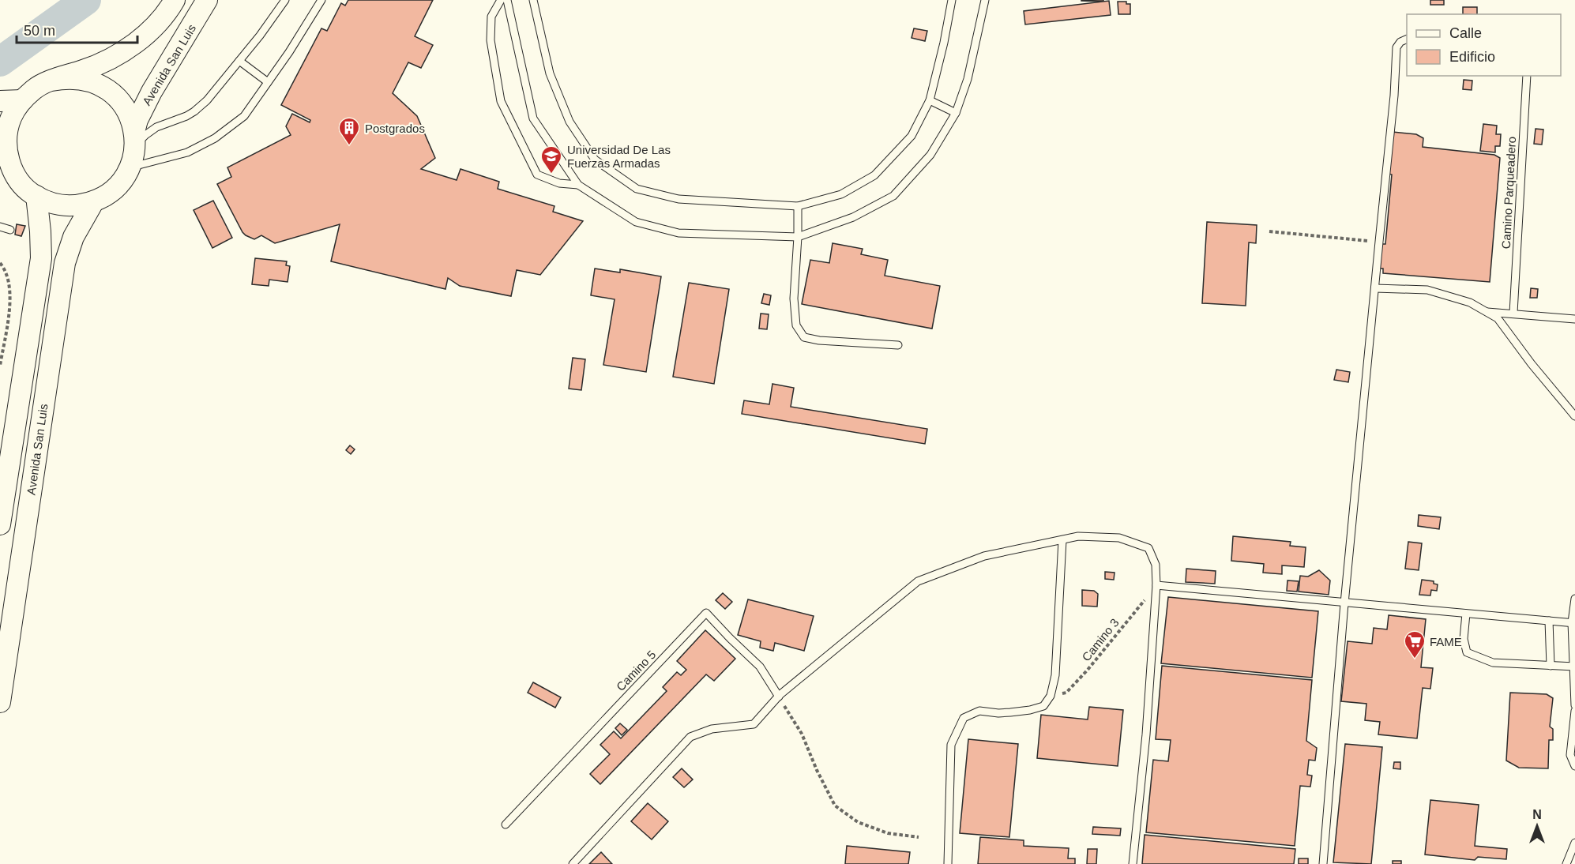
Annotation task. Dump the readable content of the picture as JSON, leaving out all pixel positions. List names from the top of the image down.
{
  "streets": {
    "street": ["Avenida San Luis"],
    "lane": ["Camino Parqueadero", "Camino 5"],
    "path": ["Camino 3"]
  },
  "places": {
    "building": ["Postgrados"],
    "school or university": ["Universidad De Las Fuerzas Armadas"],
    "supermarket": ["FAME"]
  },
  "legend": ["Calle", "Edificio"],
  "scale_bar": "50 m",
  "north": "top"
}
